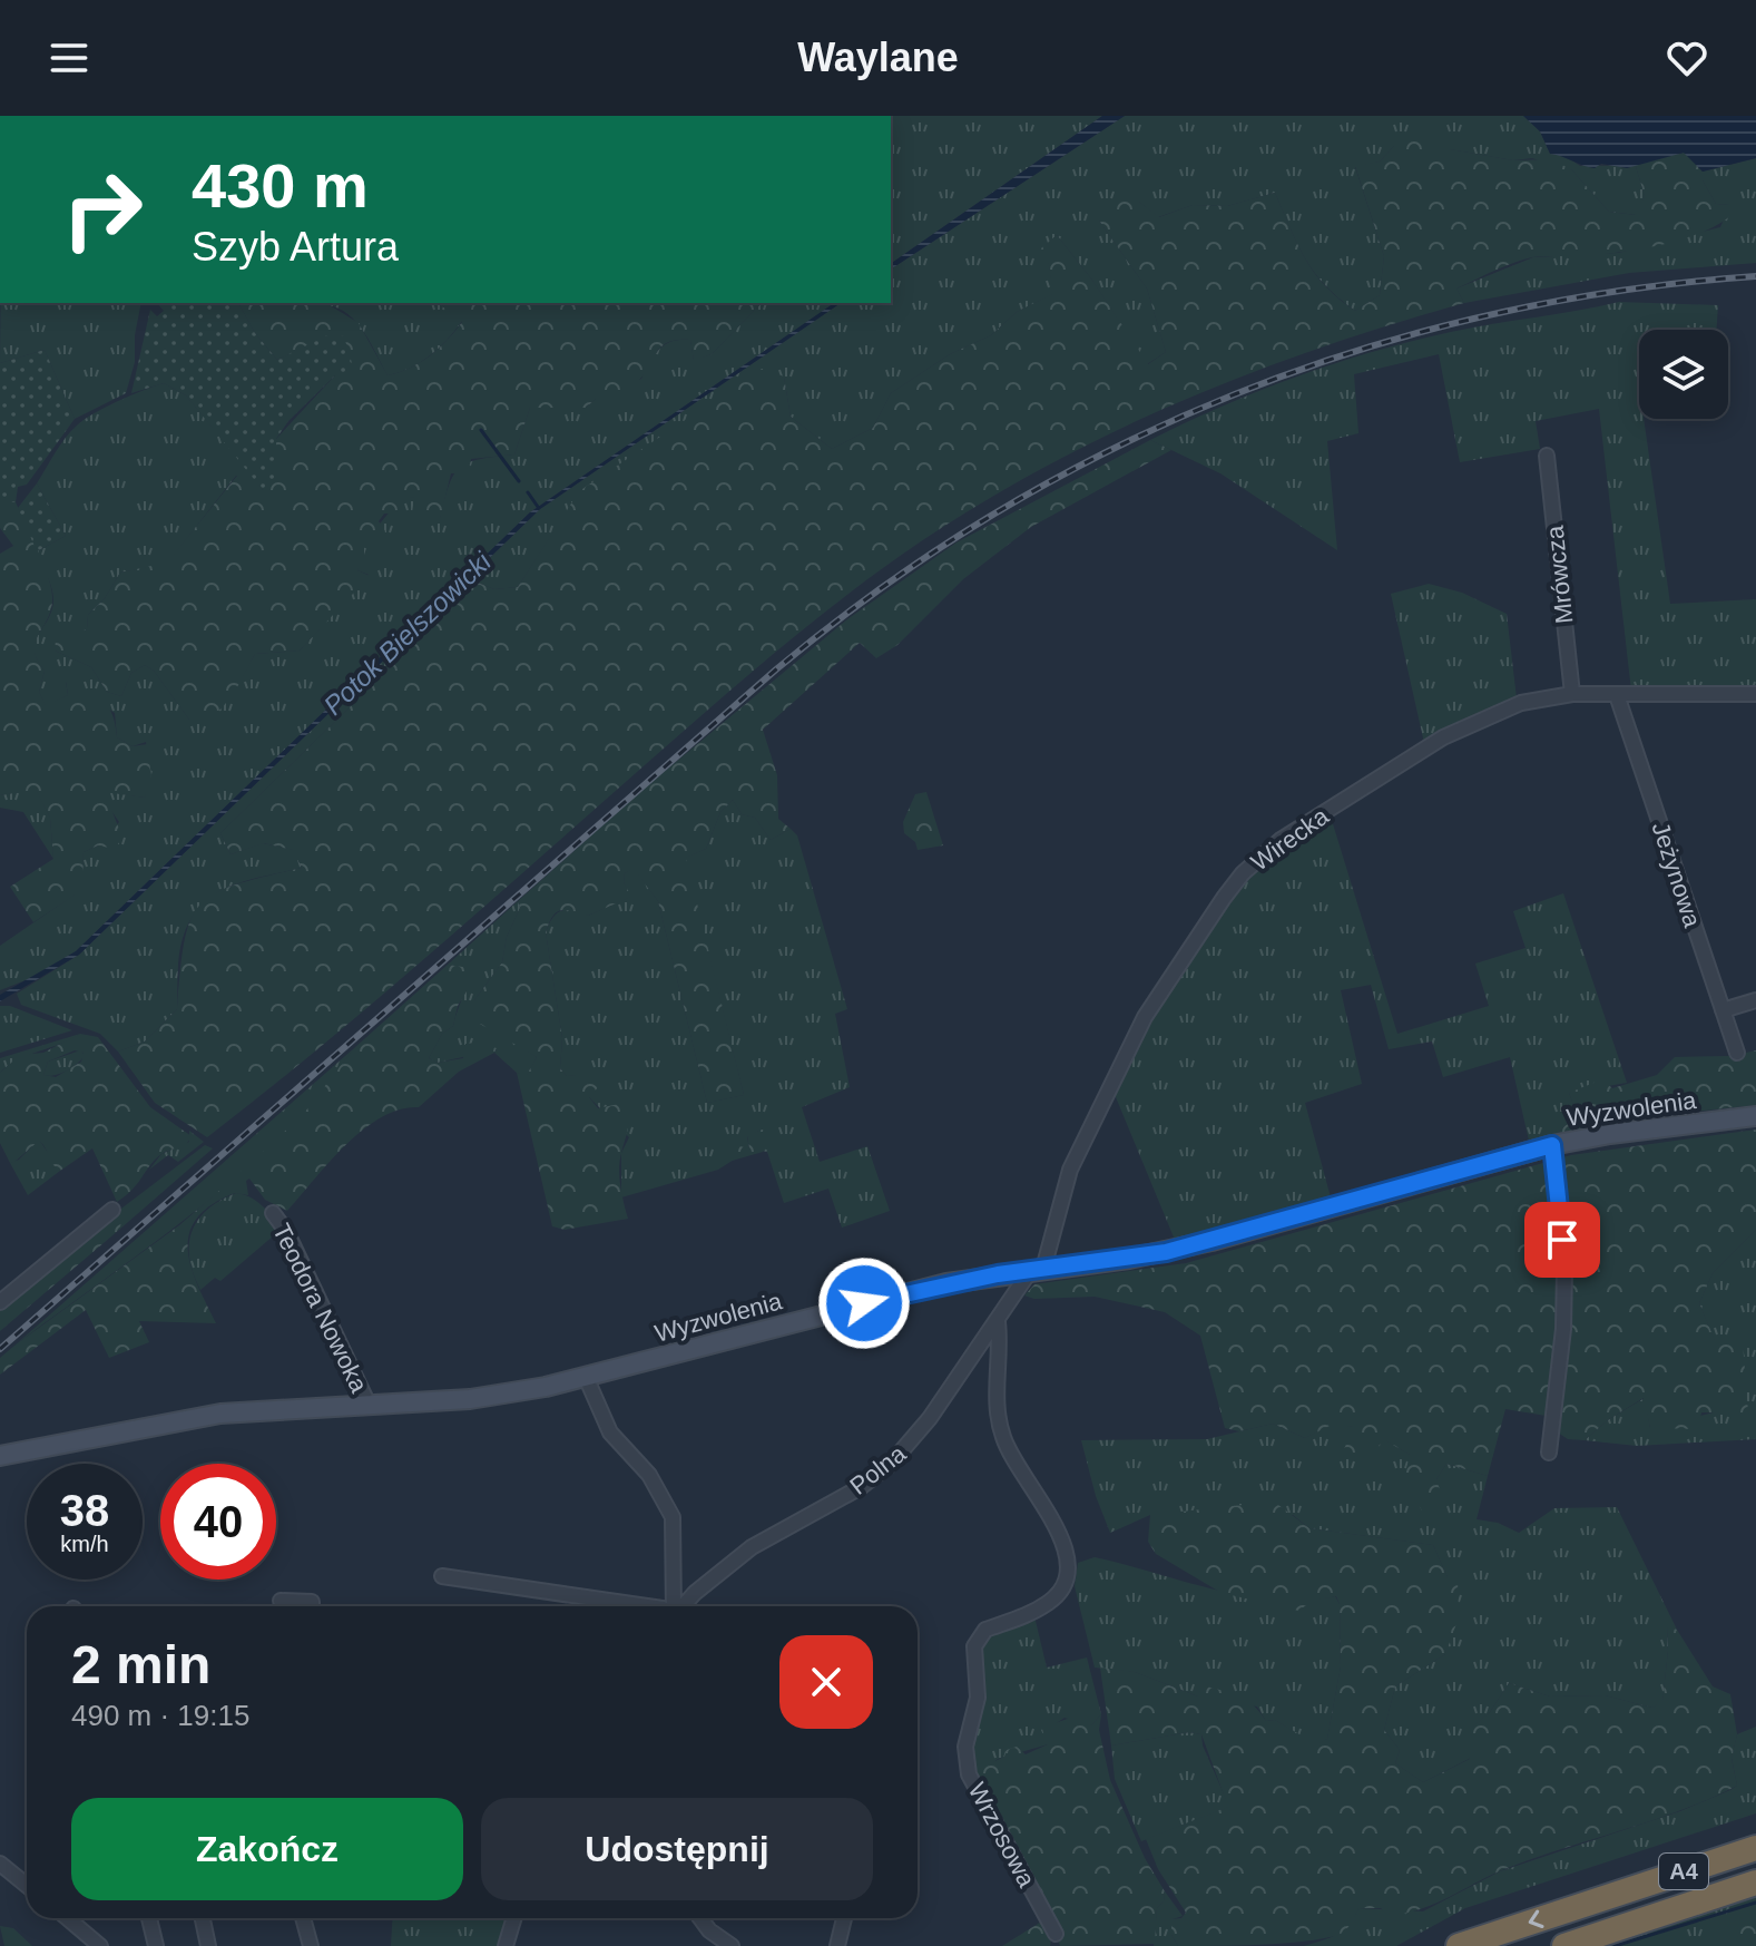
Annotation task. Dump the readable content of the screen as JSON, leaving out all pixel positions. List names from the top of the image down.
{
  "streets": {
    "highway": ["A4"],
    "street": [
      "Mrówcza",
      "Wirecka",
      "Jeżynowa",
      "Wyzwolenia",
      "Teodora Nowoka",
      "Polna",
      "Wrzosowa"
    ]
  },
  "crossings": [
    ["Mrówcza", "Wirecka"],
    ["Wirecka", "Jeżynowa"],
    ["Wirecka", "Wyzwolenia"],
    ["Wirecka", "Polna"],
    ["Wyzwolenia", "Teodora Nowoka"],
    ["Wyzwolenia", "Polna"],
    ["Polna", "Wrzosowa"]
  ],
  "water": ["Potok Bielszowicki"],
  "page": {
    "header": "Waylane",
    "turn": ["430 m", "Szyb Artura"],
    "speed": "38 km/h",
    "limit": "40",
    "heading": ["2 min", "490 m · 19:15"],
    "buttons": ["Zakończ", "Udostępnij"]
  }
}
